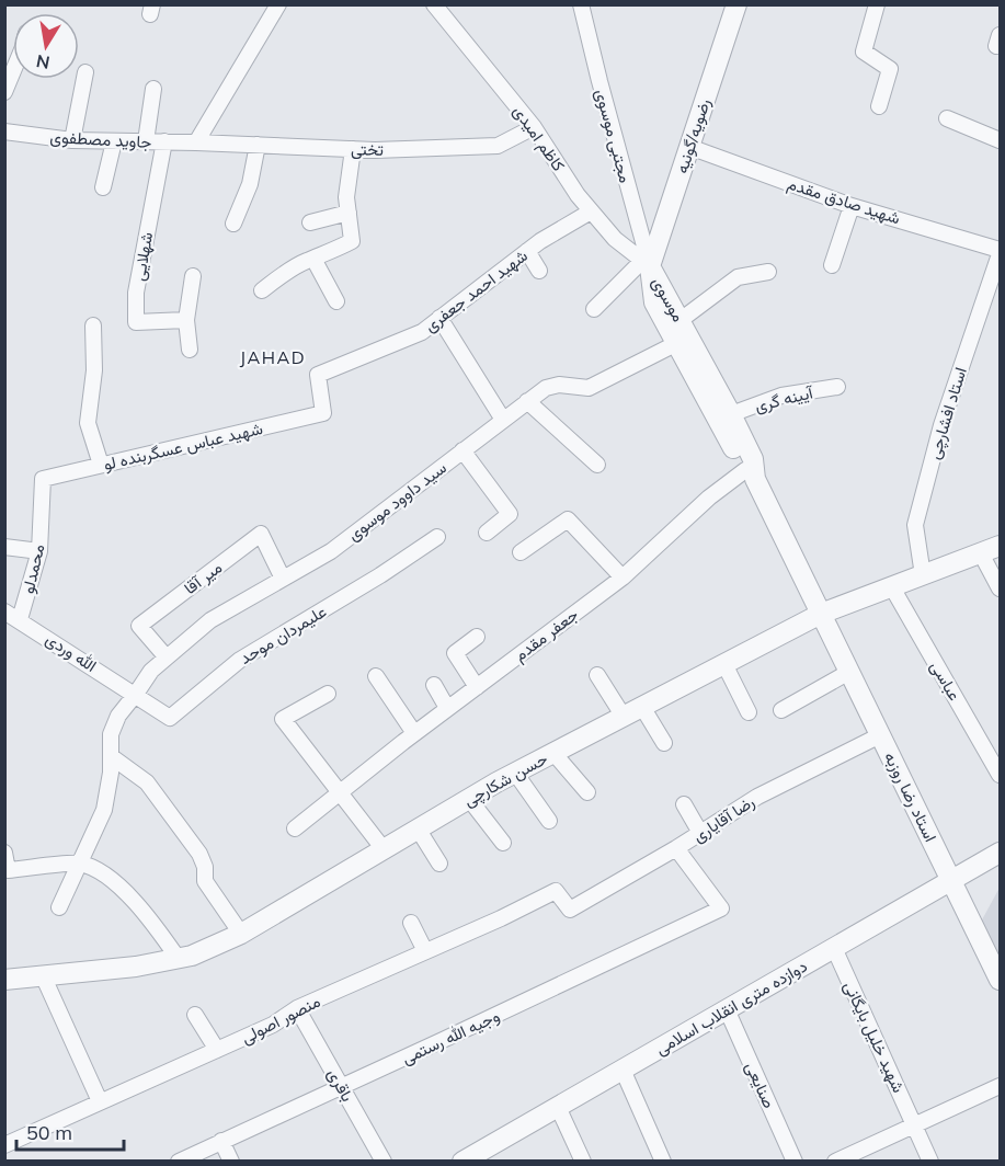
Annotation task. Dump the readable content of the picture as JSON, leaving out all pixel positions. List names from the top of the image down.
{
  "streets": {
    "street": [
      "مجتبی موسوی",
      "رضویه/گونیه",
      "کاظم امیدی",
      "جاوید مصطفوی",
      "تختی",
      "شهید صادق مقدم",
      "شهلایی",
      "شهید احمد جعفری",
      "موسوی",
      "آیینه گری",
      "استاد افشارچی",
      "شهید عباس عسگربنده لو",
      "سید داوود موسوی",
      "محمدلو",
      "میر آقا",
      "علیمردان موحد",
      "جعفر مقدم",
      "الله وردی",
      "عباسی",
      "حسن شکارچی",
      "استاد رضا روزبه",
      "رضا آقایاری",
      "دوازده متری انقلاب اسلامی",
      "منصور اصولی",
      "وجیه الله رستمی",
      "شهید خلیل بایگانی",
      "باقری",
      "صنایعی"
    ]
  },
  "crossings": [
    ["مجتبی موسوی", "رضویه/گونیه"],
    ["مجتبی موسوی", "کاظم امیدی"],
    ["مجتبی موسوی", "موسوی"],
    ["رضویه/گونیه", "کاظم امیدی"],
    ["رضویه/گونیه", "شهید صادق مقدم"],
    ["رضویه/گونیه", "موسوی"],
    ["کاظم امیدی", "تختی"],
    ["کاظم امیدی", "شهید احمد جعفری"],
    ["کاظم امیدی", "موسوی"],
    ["جاوید مصطفوی", "تختی"],
    ["جاوید مصطفوی", "شهلایی"],
    ["شهید احمد جعفری", "شهید عباس عسگربنده لو"],
    ["موسوی", "آیینه گری"],
    ["موسوی", "سید داوود موسوی"],
    ["موسوی", "جعفر مقدم"],
    ["موسوی", "حسن شکارچی"],
    ["موسوی", "استاد رضا روزبه"],
    ["استاد افشارچی", "حسن شکارچی"],
    ["شهید عباس عسگربنده لو", "محمدلو"],
    ["سید داوود موسوی", "میر آقا"],
    ["سید داوود موسوی", "علیمردان موحد"],
    ["سید داوود موسوی", "الله وردی"],
    ["محمدلو", "الله وردی"],
    ["علیمردان موحد", "الله وردی"],
    ["عباسی", "حسن شکارچی"],
    ["حسن شکارچی", "استاد رضا روزبه"],
    ["استاد رضا روزبه", "رضا آقایاری"],
    ["استاد رضا روزبه", "دوازده متری انقلاب اسلامی"],
    ["رضا آقایاری", "منصور اصولی"],
    ["رضا آقایاری", "وجیه الله رستمی"],
    ["دوازده متری انقلاب اسلامی", "شهید خلیل بایگانی"],
    ["دوازده متری انقلاب اسلامی", "صنایعی"],
    ["منصور اصولی", "باقری"],
    ["وجیه الله رستمی", "باقری"]
  ],
  "districts": ["JAHAD"],
  "scale_bar": "50 m",
  "north": "bottom"
}
